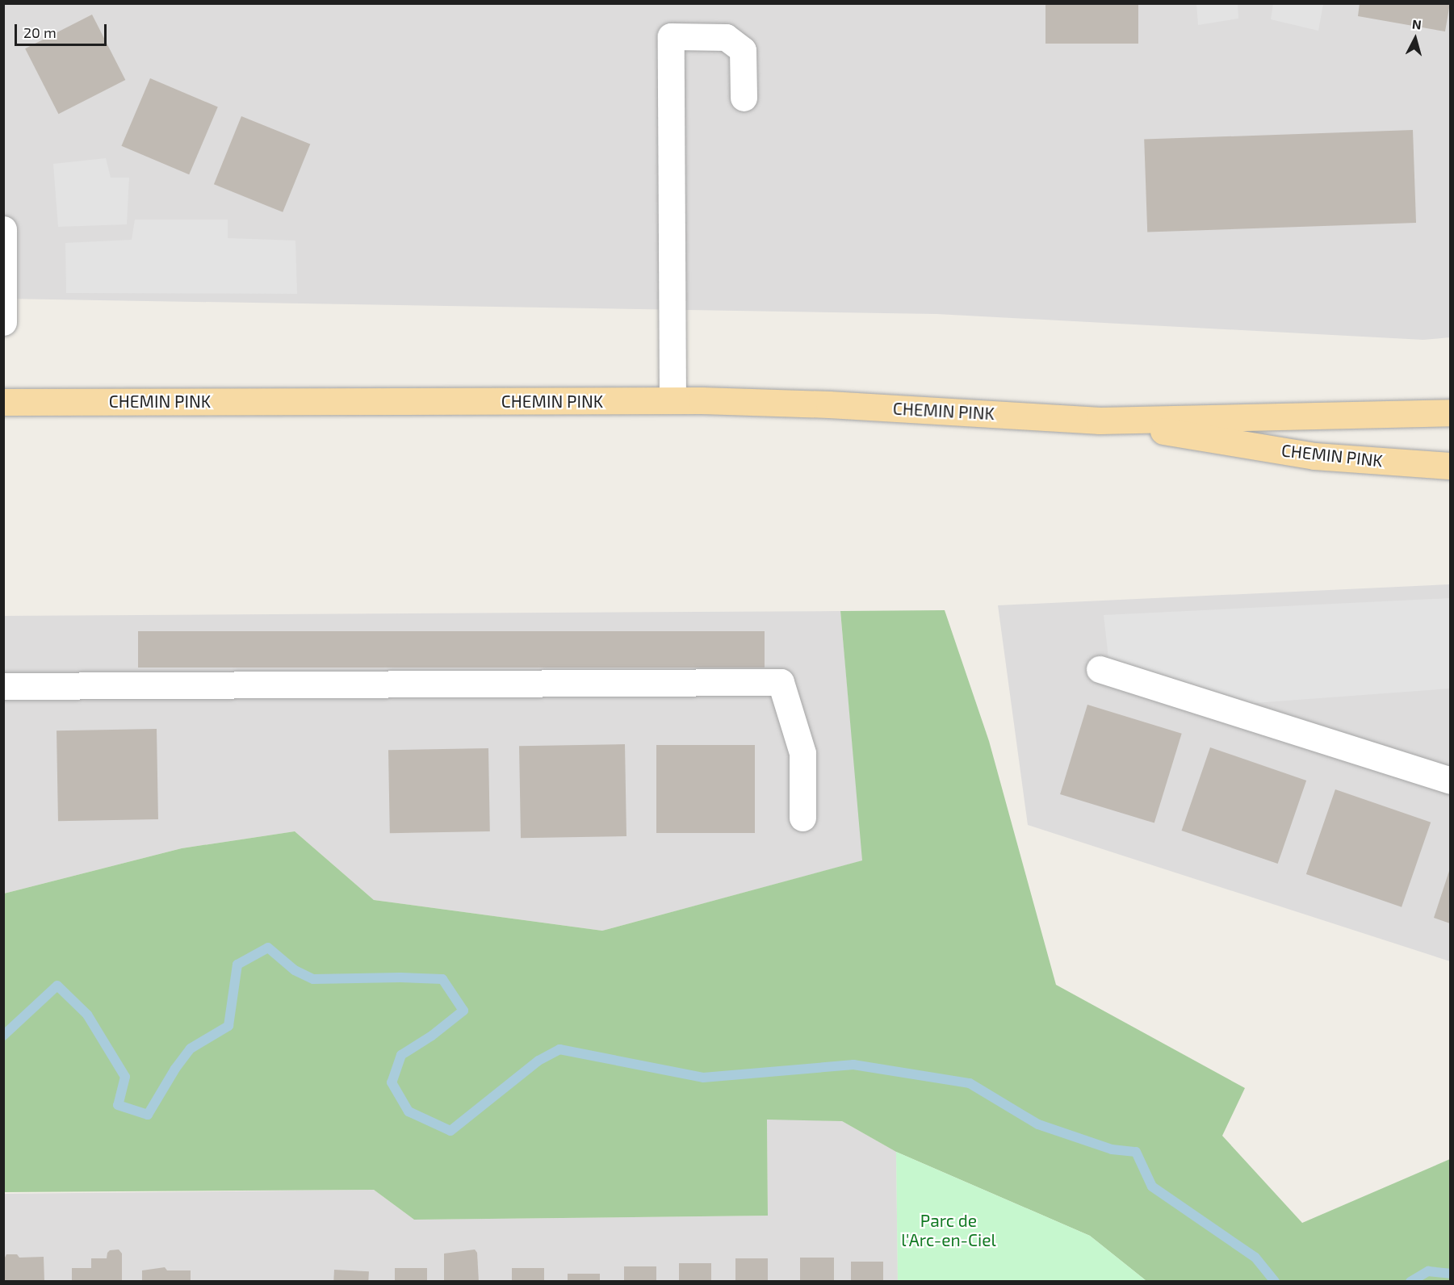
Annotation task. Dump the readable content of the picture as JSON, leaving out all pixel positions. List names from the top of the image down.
{
  "streets": {
    "main road": ["CHEMIN PINK"]
  },
  "parks": ["Parc de l'Arc-en-Ciel"],
  "scale_bar": "20 m",
  "north": "top"
}
